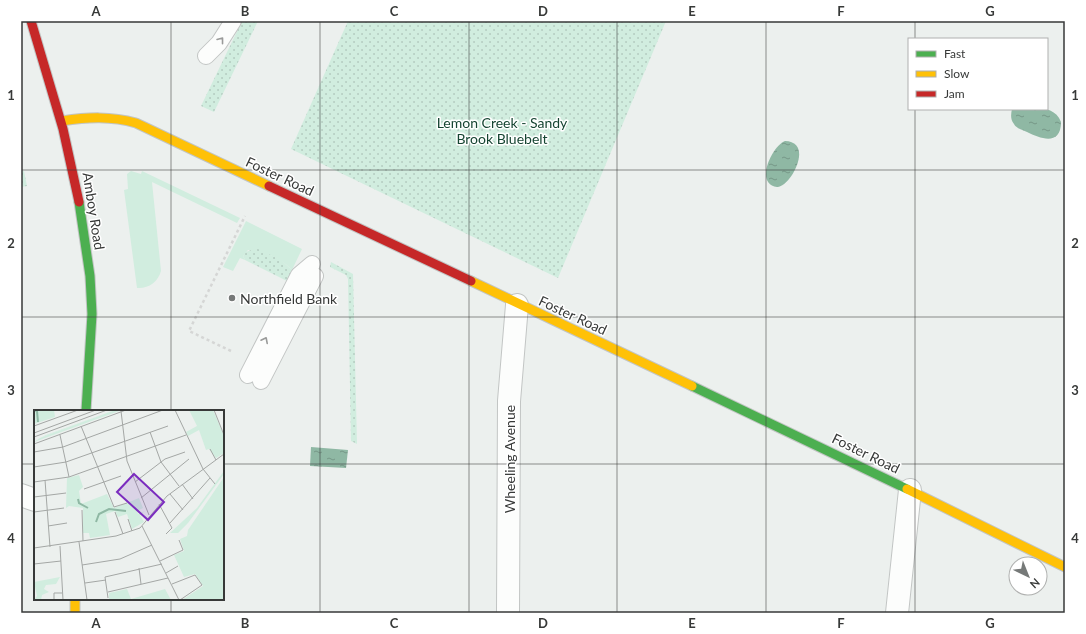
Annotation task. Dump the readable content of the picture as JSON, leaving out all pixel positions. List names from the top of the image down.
{
  "streets": {
    "street": ["Foster Road", "Amboy Road", "Wheeling Avenue"]
  },
  "crossings": [
    ["Foster Road", "Amboy Road"],
    ["Foster Road", "Wheeling Avenue"]
  ],
  "parks": ["Lemon Creek - Sandy Brook Bluebelt"],
  "places": ["Northfield Bank"],
  "legend": ["Fast", "Slow", "Jam"],
  "north": "bottom right",
  "grid": {
    "columns": [
      "A",
      "B",
      "C",
      "D",
      "E",
      "F",
      "G"
    ],
    "rows": [
      "1",
      "2",
      "3",
      "4"
    ]
  }
}
